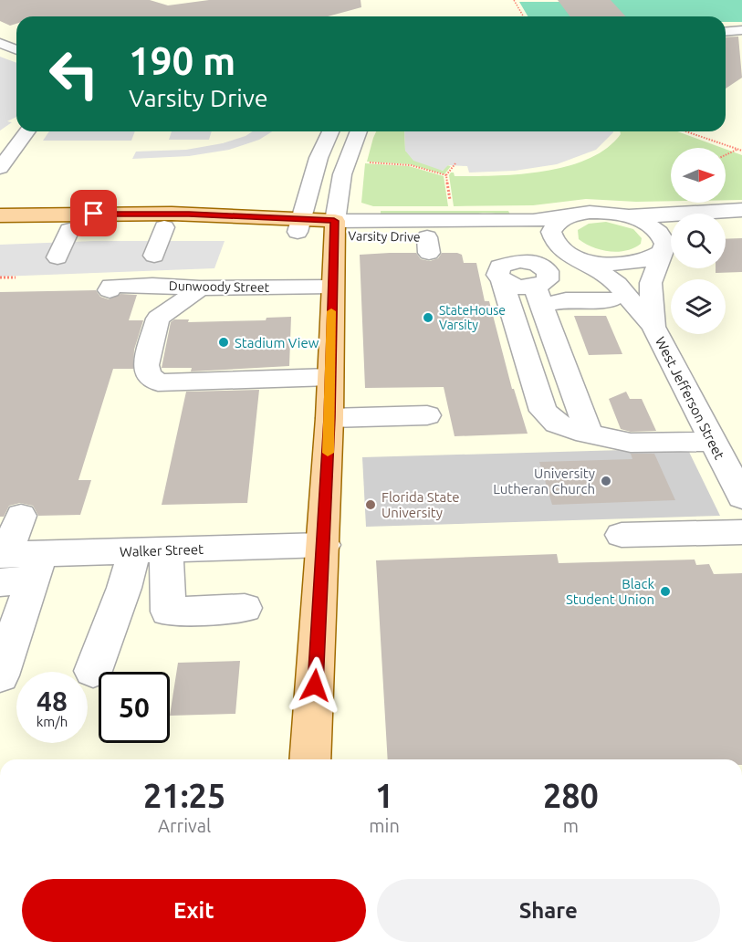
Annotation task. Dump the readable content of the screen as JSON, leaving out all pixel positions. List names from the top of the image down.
{
  "streets": {
    "main road": ["Varsity Drive"],
    "street": ["Dunwoody Street", "West Jefferson Street", "Walker Street"]
  },
  "crossings": [
    ["Varsity Drive", "West Jefferson Street"]
  ],
  "places": [
    "StateHouse Varsity",
    "Stadium View",
    "University Lutheran Church",
    "Florida State University",
    "Black Student Union"
  ],
  "north": "right",
  "page": {
    "turn": ["190 m", "Varsity Drive"],
    "speed": "48 km/h",
    "limit": "50",
    "eta": [
      "21:25",
      "Arrival",
      "1",
      "min",
      "280",
      "m"
    ],
    "buttons": ["Exit", "Share"]
  }
}
